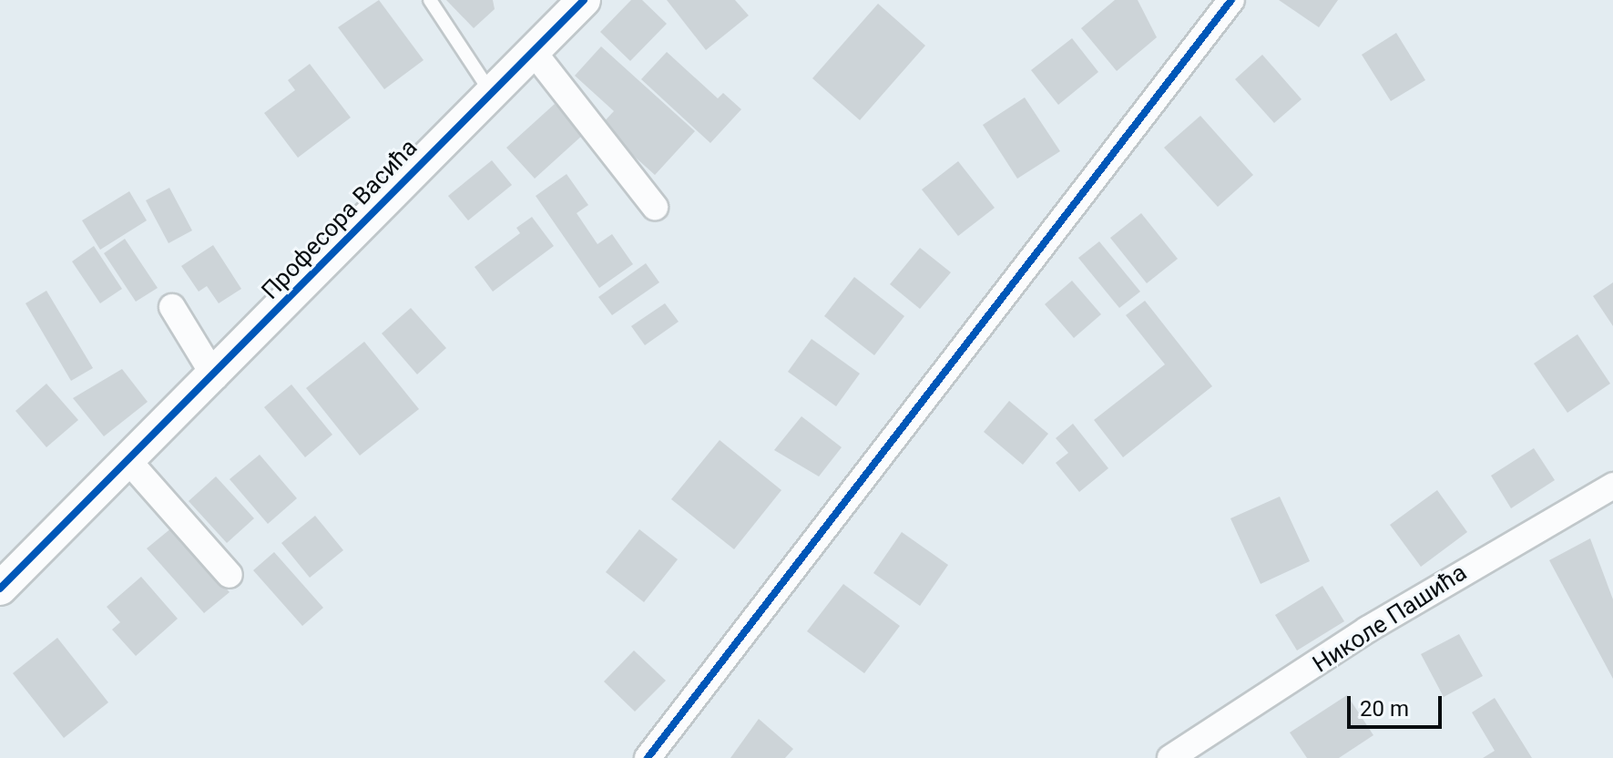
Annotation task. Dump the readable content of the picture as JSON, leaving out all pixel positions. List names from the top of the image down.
{
  "streets": {
    "street": ["Професора Васића", "Николе Пашића"]
  },
  "scale_bar": "20 m"
}
